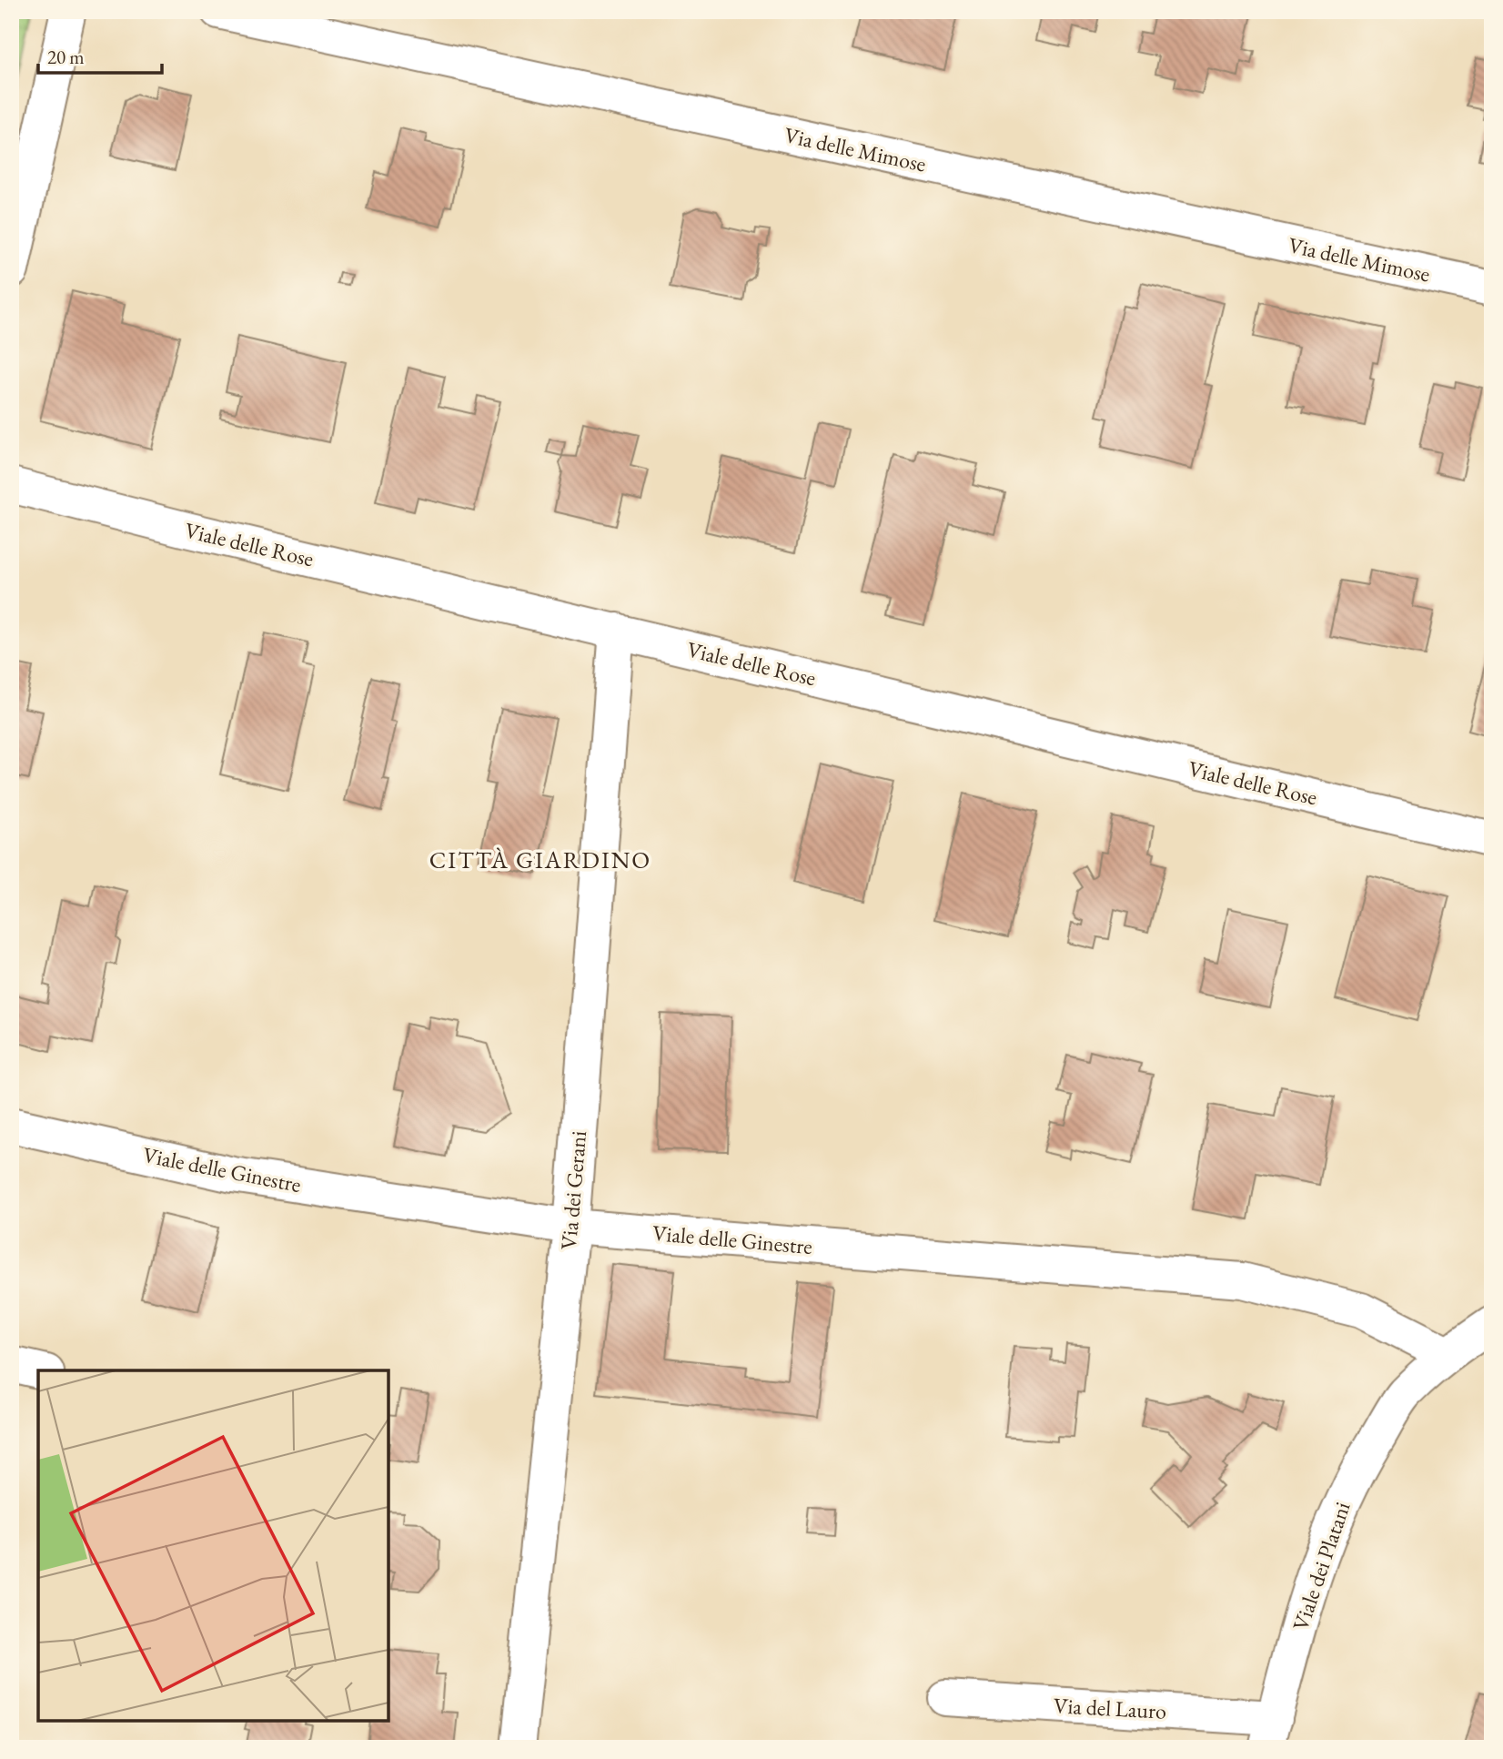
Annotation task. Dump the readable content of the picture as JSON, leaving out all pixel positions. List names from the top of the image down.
{
  "streets": {
    "street": [
      "Via delle Mimose",
      "Viale delle Rose",
      "Viale delle Ginestre",
      "Via dei Gerani",
      "Viale dei Platani",
      "Via del Lauro"
    ]
  },
  "crossings": [
    ["Viale delle Rose", "Via dei Gerani"],
    ["Viale delle Ginestre", "Via dei Gerani"],
    ["Viale delle Ginestre", "Viale dei Platani"],
    ["Viale dei Platani", "Via del Lauro"]
  ],
  "districts": ["CITTÀ GIARDINO"],
  "scale_bar": "20 m"
}
